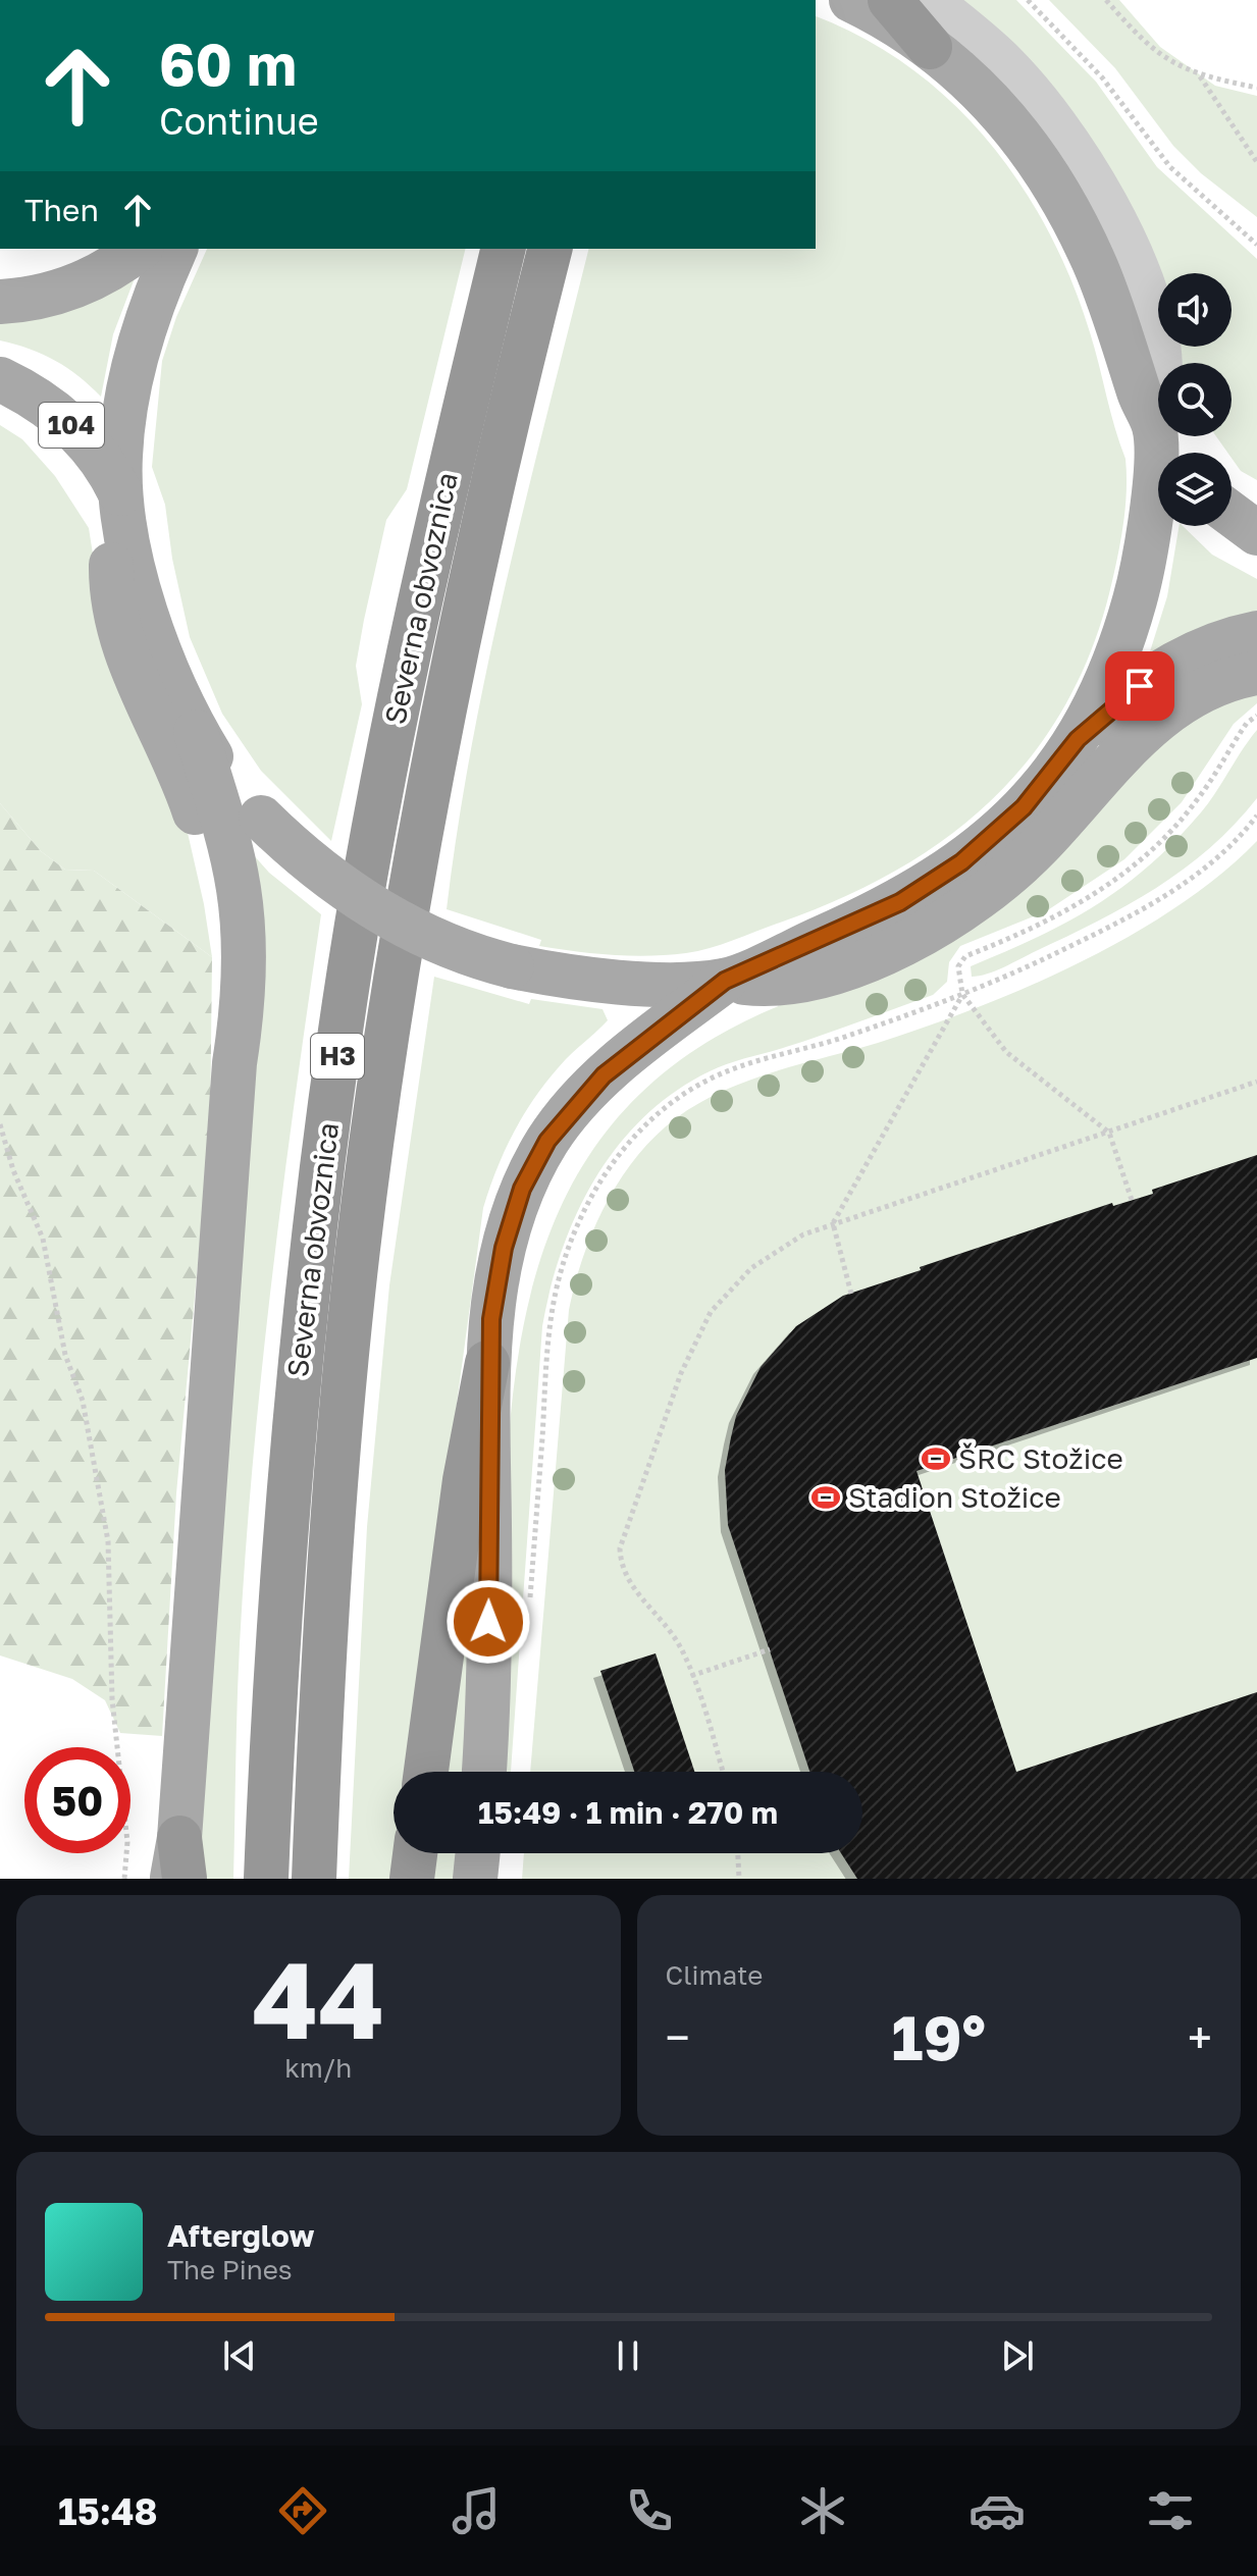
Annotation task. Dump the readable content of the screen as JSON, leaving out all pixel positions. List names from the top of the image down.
{
  "streets": {
    "highway": ["Severna obvoznica", "H3"],
    "main road": ["104"]
  },
  "places": {
    "sports": ["ŠRC Stožice", "Stadion Stožice"]
  },
  "page": {
    "turn": ["60 m", "Continue"],
    "then": "Then",
    "limit": "50",
    "trip": "15:49 · 1 min · 270 m",
    "tile": [
      ["44", "km/h"],
      "Climate"
    ],
    "heat": ["−", "19°", "+"],
    "song": ["Afterglow", "The Pines"],
    "tabs": "15:48"
  }
}
